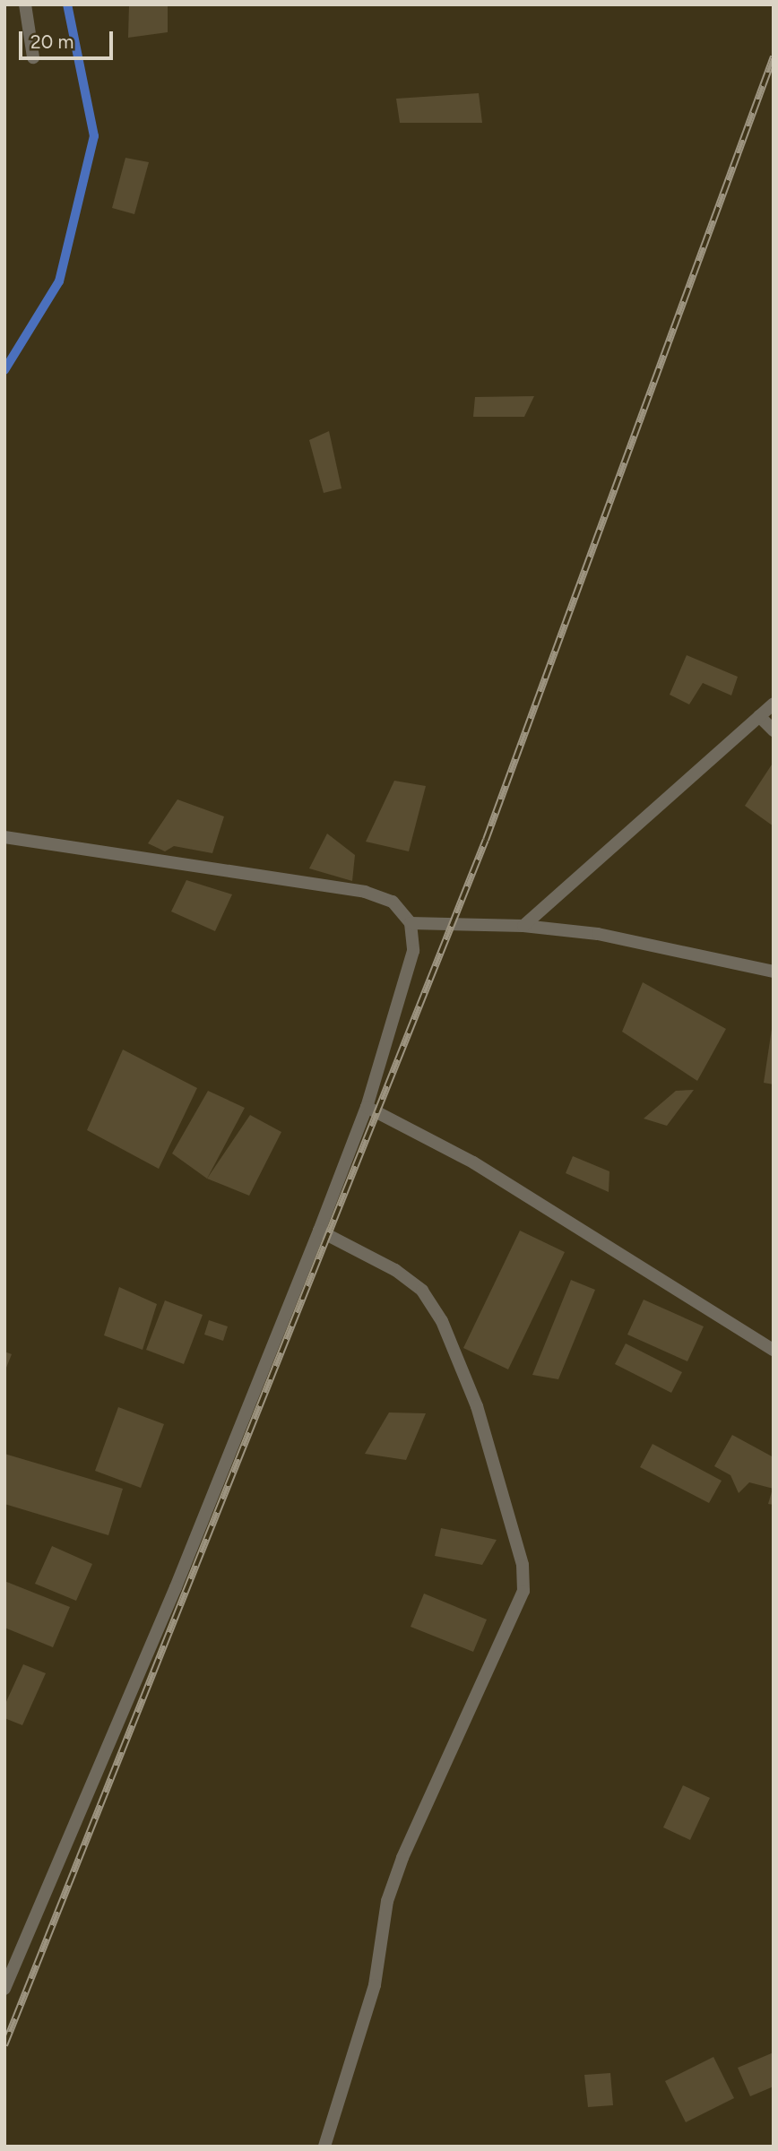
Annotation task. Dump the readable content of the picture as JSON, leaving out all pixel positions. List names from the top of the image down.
{
  "scale_bar": "20 m"
}
